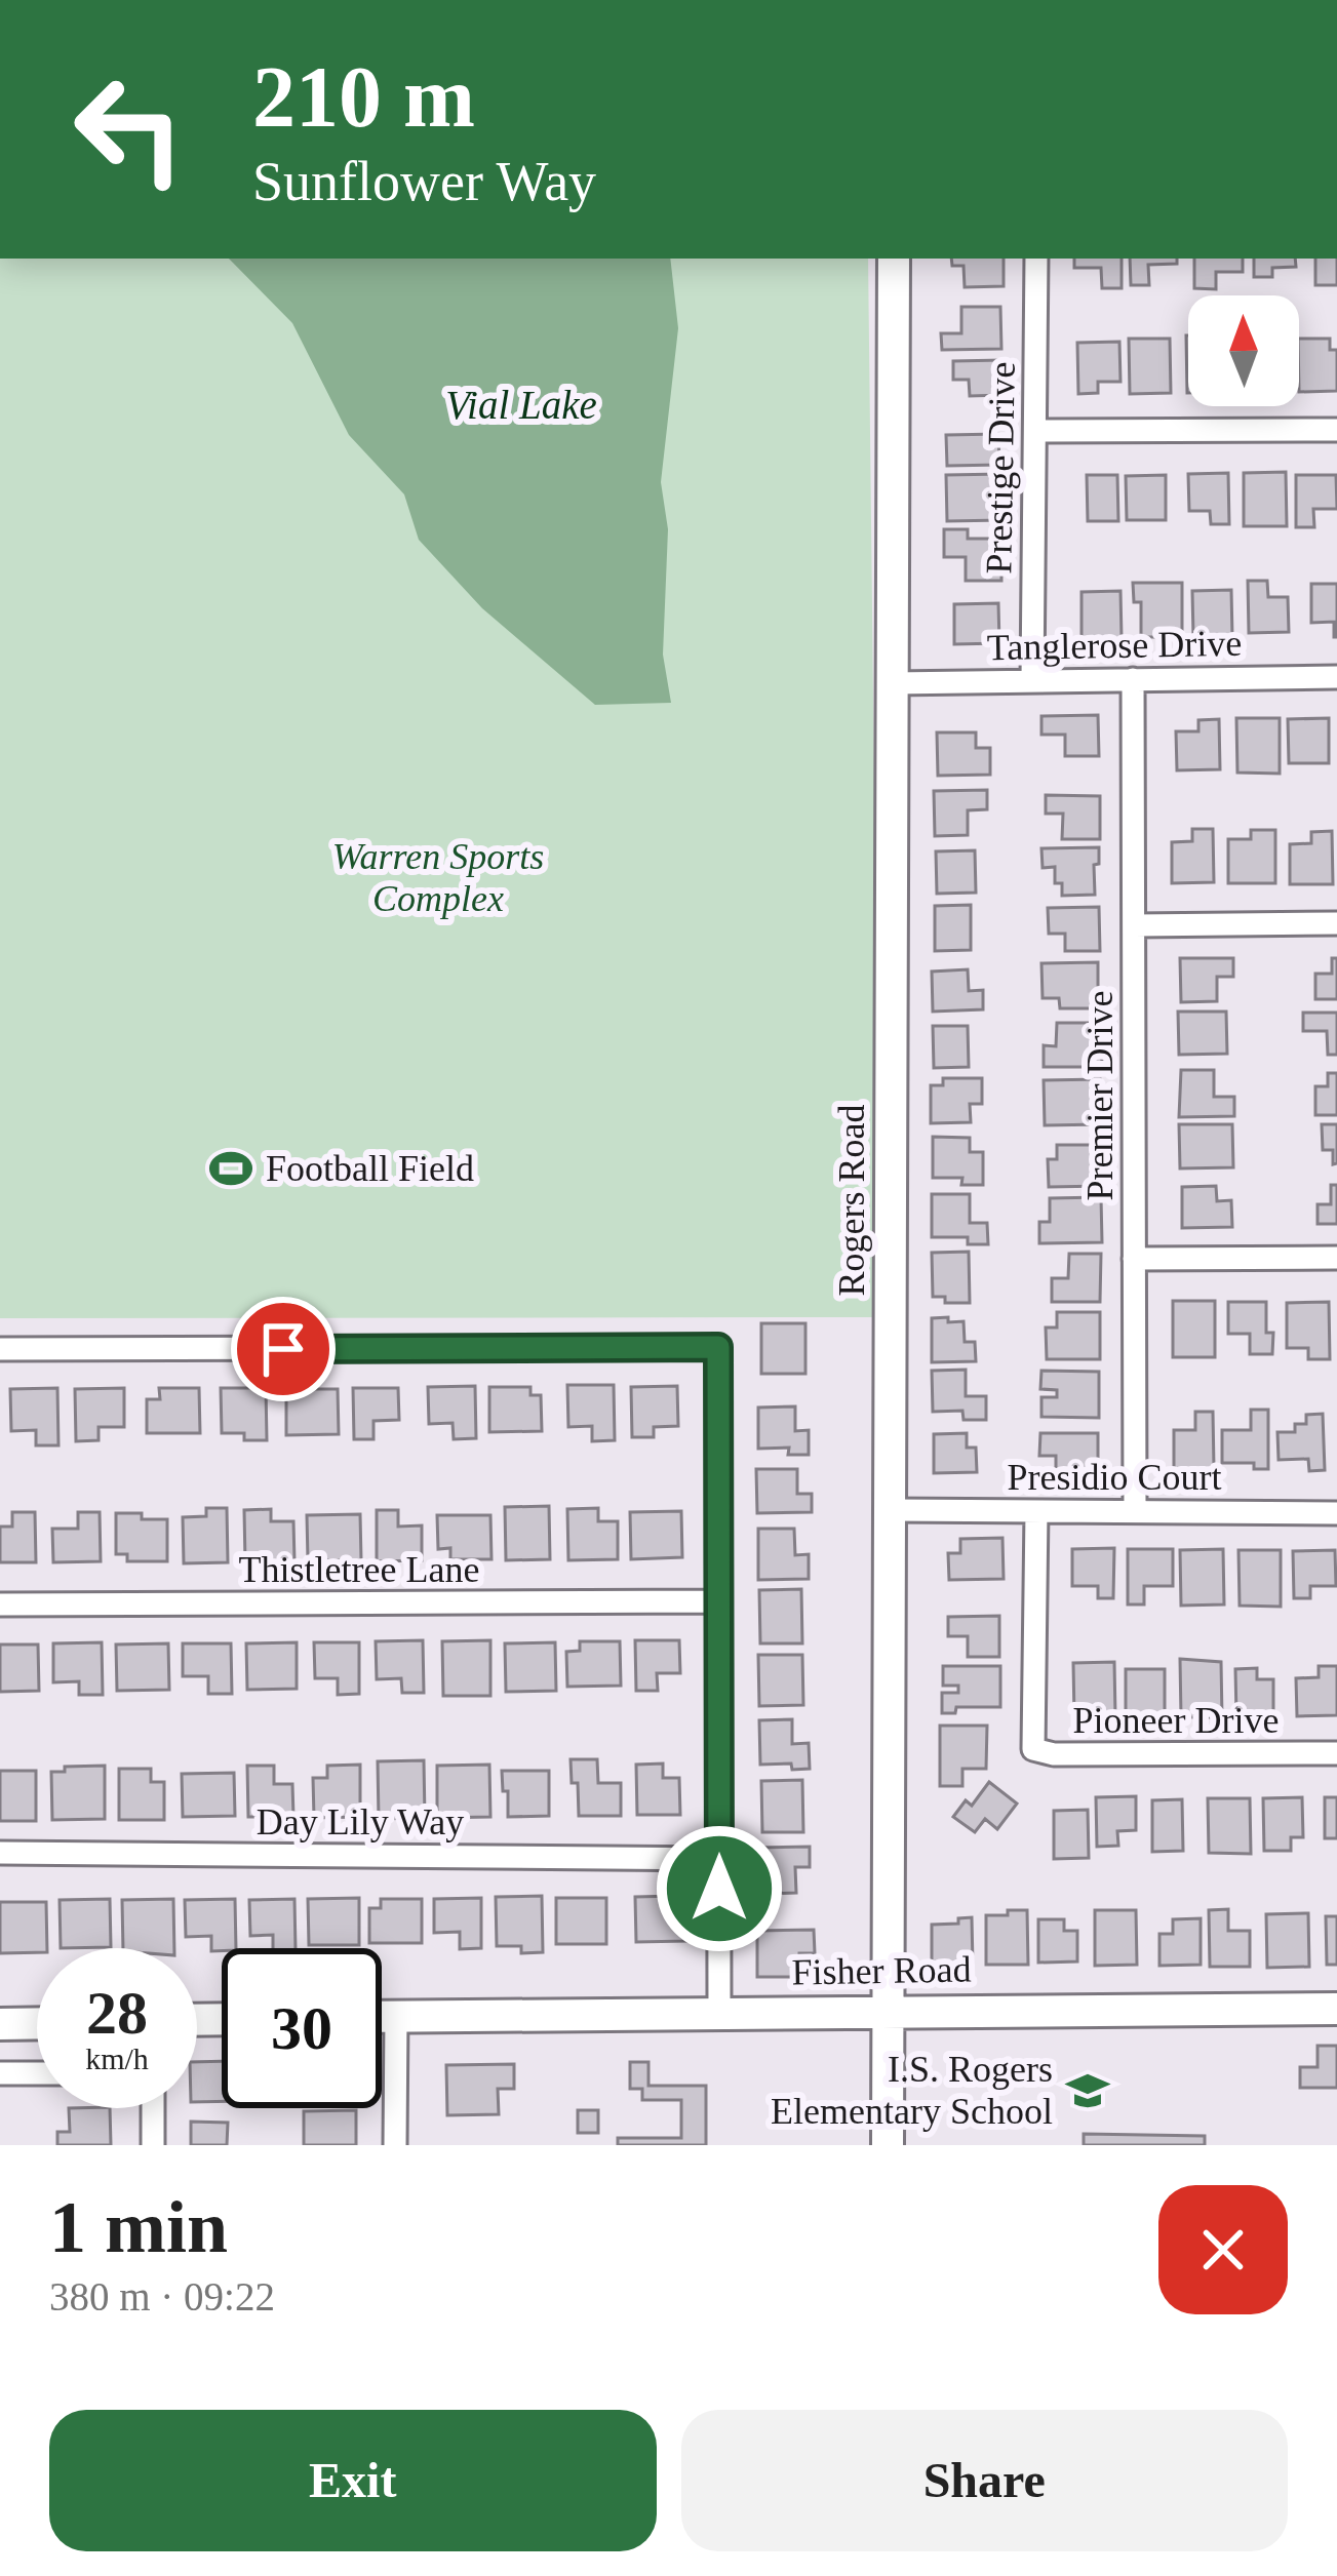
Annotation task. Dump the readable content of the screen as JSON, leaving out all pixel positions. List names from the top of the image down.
{
  "streets": {
    "street": [
      "Prestige Drive",
      "Tanglerose Drive",
      "Premier Drive",
      "Rogers Road",
      "Presidio Court",
      "Thistletree Lane",
      "Pioneer Drive",
      "Day Lily Way",
      "Fisher Road"
    ]
  },
  "crossings": [
    ["Prestige Drive", "Tanglerose Drive"],
    ["Tanglerose Drive", "Premier Drive"],
    ["Tanglerose Drive", "Rogers Road"],
    ["Premier Drive", "Presidio Court"],
    ["Rogers Road", "Presidio Court"],
    ["Rogers Road", "Fisher Road"],
    ["Presidio Court", "Pioneer Drive"]
  ],
  "water": ["Vial Lake"],
  "parks": ["Warren Sports Complex"],
  "places": {
    "sports": ["Football Field"],
    "school or university": ["I.S. Rogers Elementary School"]
  },
  "north": "top",
  "page": {
    "turn": ["210 m", "Sunflower Way"],
    "speed": "28 km/h",
    "limit": "30",
    "heading": ["1 min", "380 m · 09:22"],
    "buttons": ["Exit", "Share"]
  }
}
